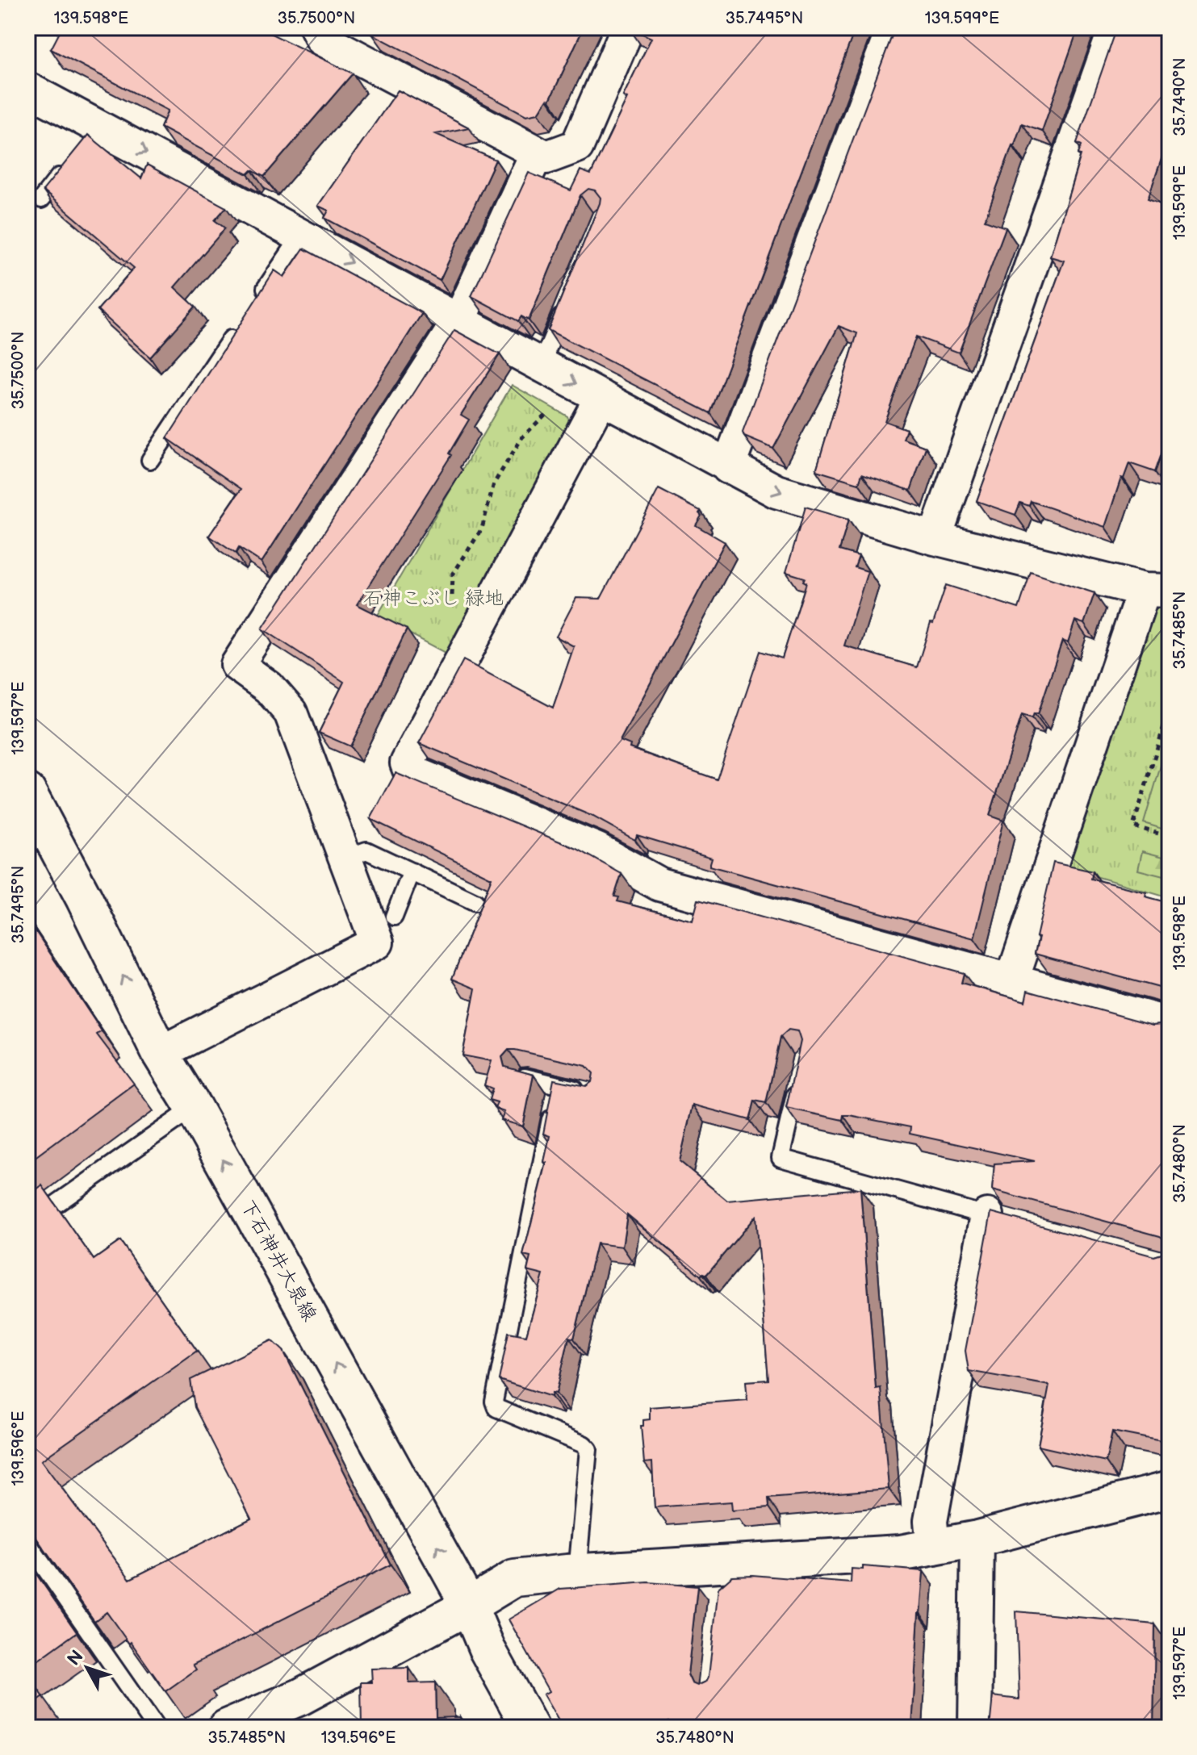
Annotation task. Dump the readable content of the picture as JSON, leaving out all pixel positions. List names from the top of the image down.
{
  "streets": {
    "main road": ["下石神井大泉線"]
  },
  "one_way": ["下石神井大泉線"],
  "parks": ["石神こぶし 緑地"],
  "north": "top left",
  "coordinates": [
    "139.598°E",
    "35.7500°N",
    "35.7495°N",
    "139.599°E",
    "35.7490°N",
    "35.7485°N",
    "139.597°E",
    "35.7480°N",
    "139.596°E"
  ]
}
